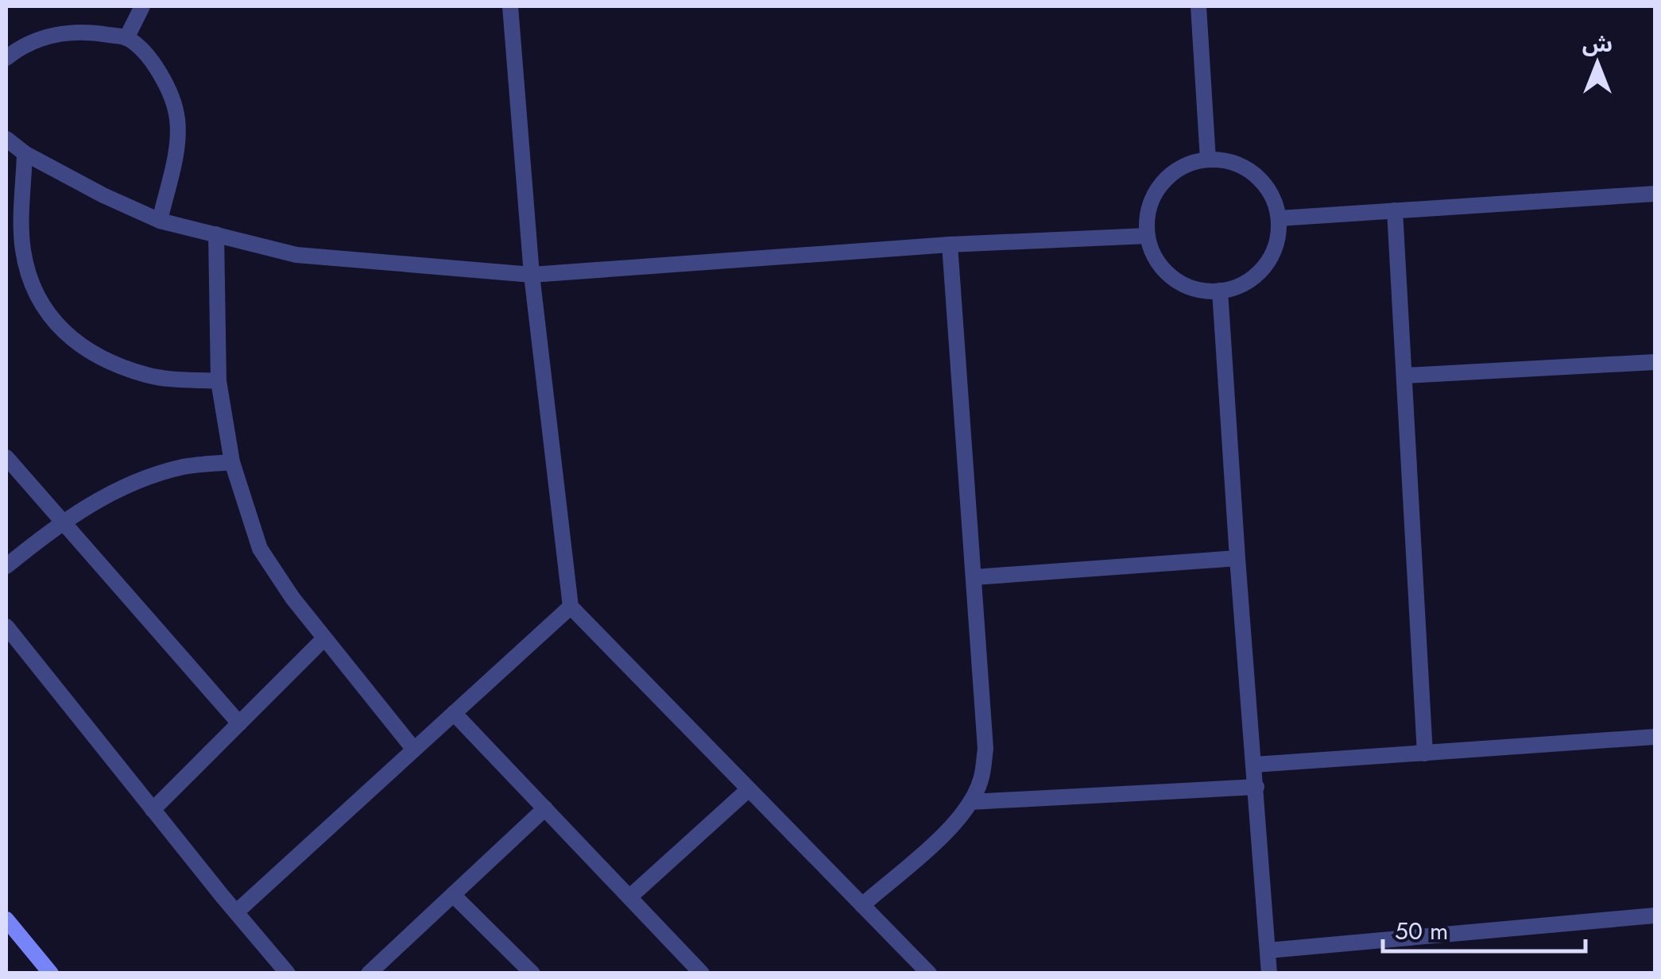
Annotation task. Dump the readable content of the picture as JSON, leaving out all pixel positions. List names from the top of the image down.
{
  "scale_bar": "50 m",
  "north": "top"
}
